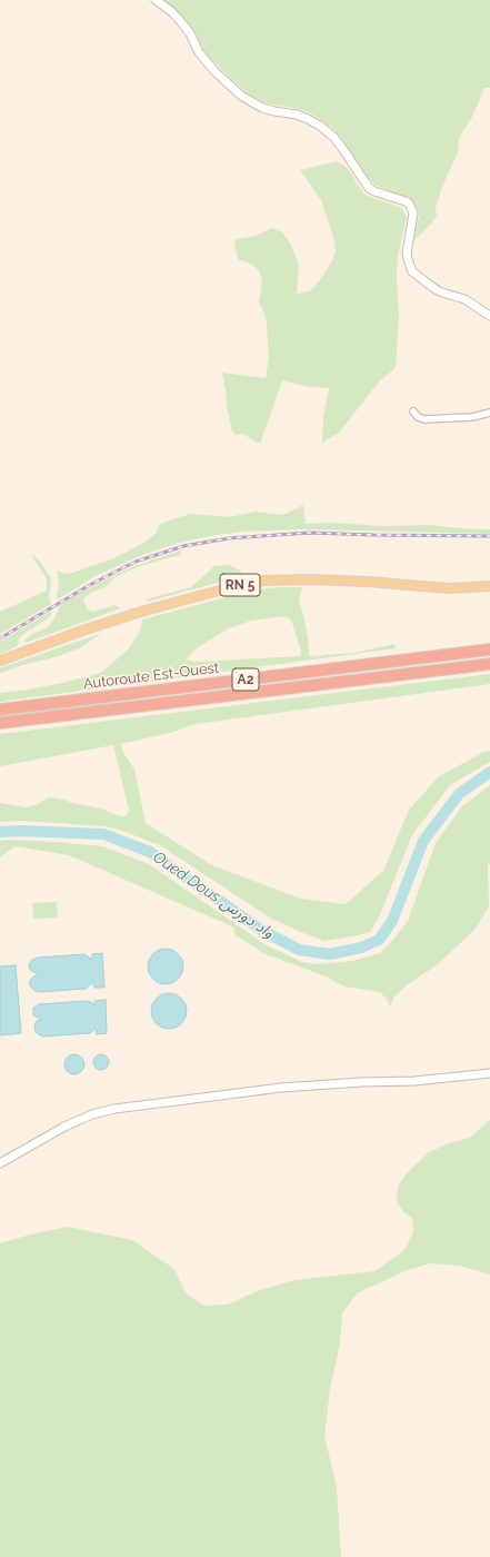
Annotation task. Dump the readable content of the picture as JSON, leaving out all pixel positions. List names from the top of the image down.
{
  "streets": {
    "highway": ["Autoroute Est-Ouest", "A2"],
    "main road": ["RN 5"]
  },
  "water": ["Oued Dous واد دورس"]
}
